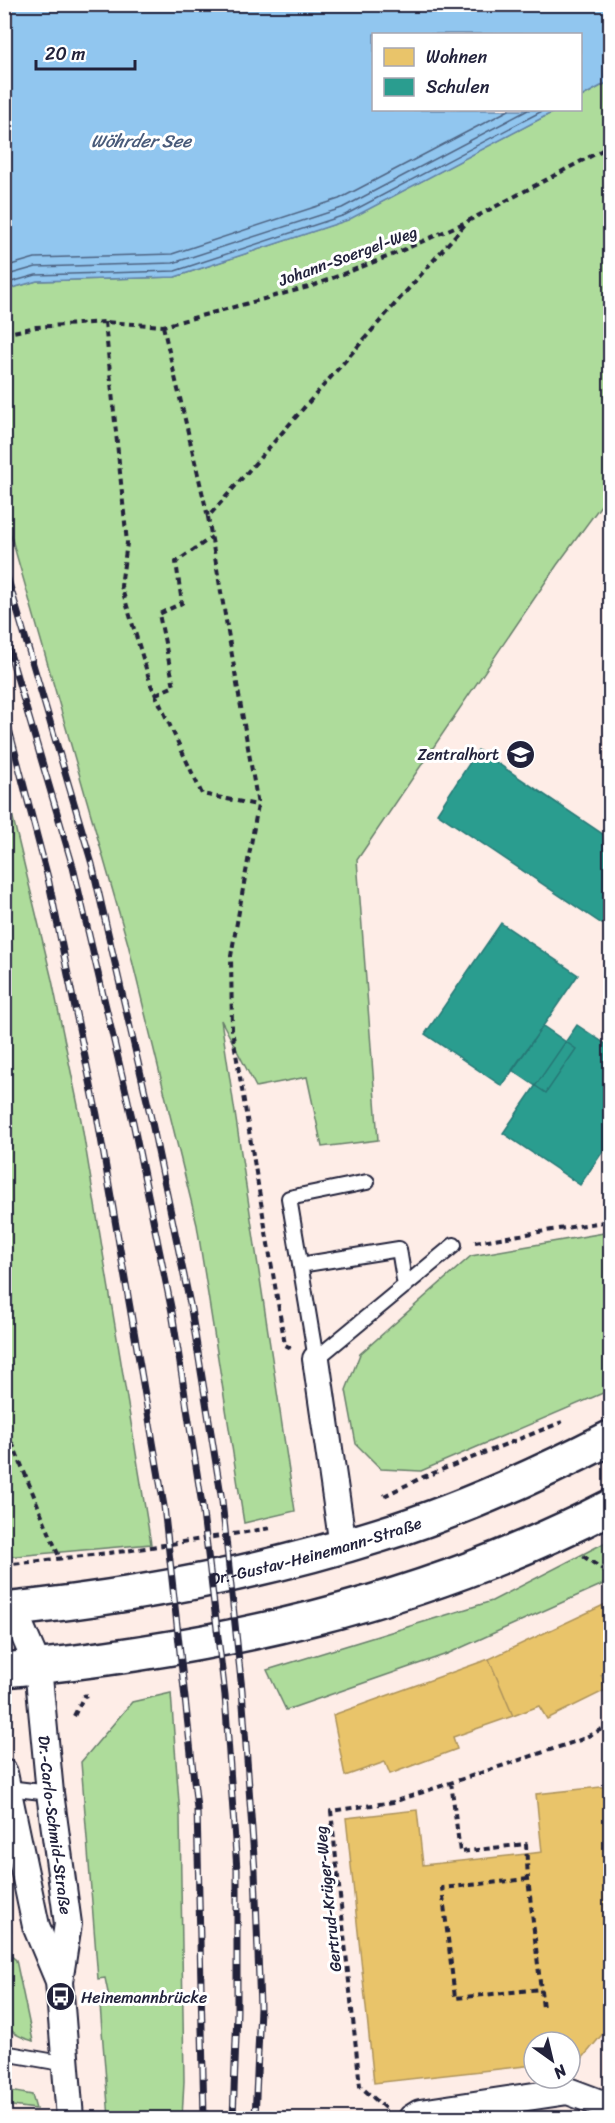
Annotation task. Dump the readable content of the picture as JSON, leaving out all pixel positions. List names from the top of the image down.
{
  "streets": {
    "main road": ["Dr.-Gustav-Heinemann-Straße"],
    "street": ["Dr.-Carlo-Schmid-Straße"],
    "path": ["Johann-Soergel-Weg", "Gertrud-Krüger-Weg"]
  },
  "crossings": [
    ["Dr.-Gustav-Heinemann-Straße", "Dr.-Carlo-Schmid-Straße"]
  ],
  "water": ["Wöhrder See"],
  "places": {
    "school or university": ["Zentralhort"],
    "bus stop": ["Heinemannbrücke"]
  },
  "legend": ["Wohnen", "Schulen"],
  "scale_bar": "20 m",
  "north": "bottom right"
}
